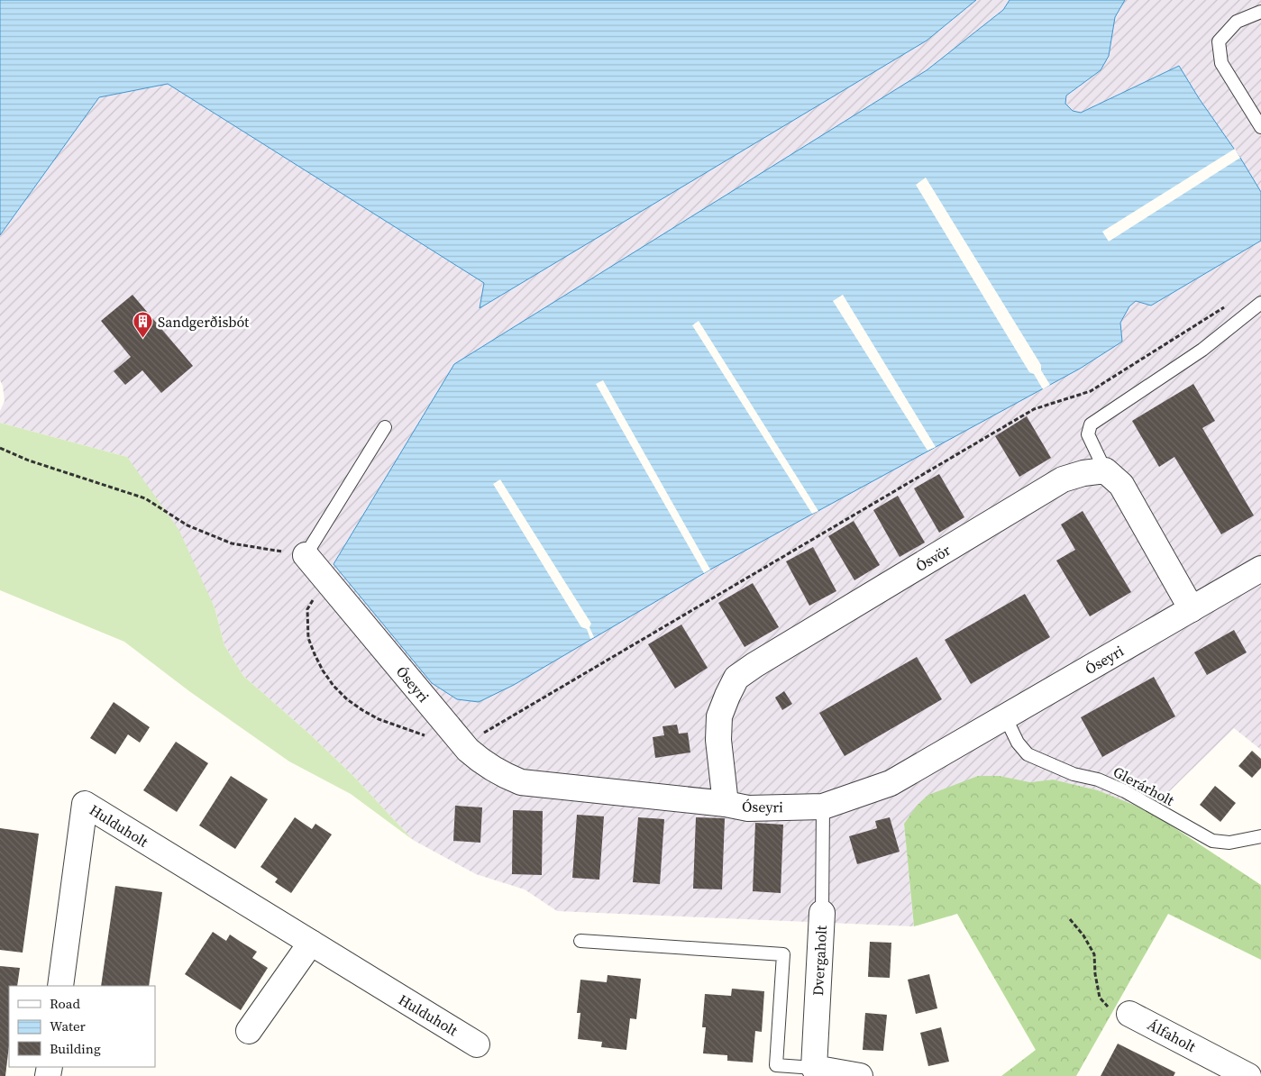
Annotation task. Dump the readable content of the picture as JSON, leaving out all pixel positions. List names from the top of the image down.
{
  "streets": {
    "street": [
      "Ósvör",
      "Óseyri",
      "Hulduholt",
      "Dvergaholt",
      "Álfaholt"
    ],
    "lane": ["Glerárholt"]
  },
  "crossings": [
    ["Ósvör", "Óseyri"],
    ["Óseyri", "Glerárholt"],
    ["Óseyri", "Dvergaholt"]
  ],
  "places": {
    "building": ["Sandgerðisbót"]
  },
  "legend": ["Road", "Water", "Building"]
}
